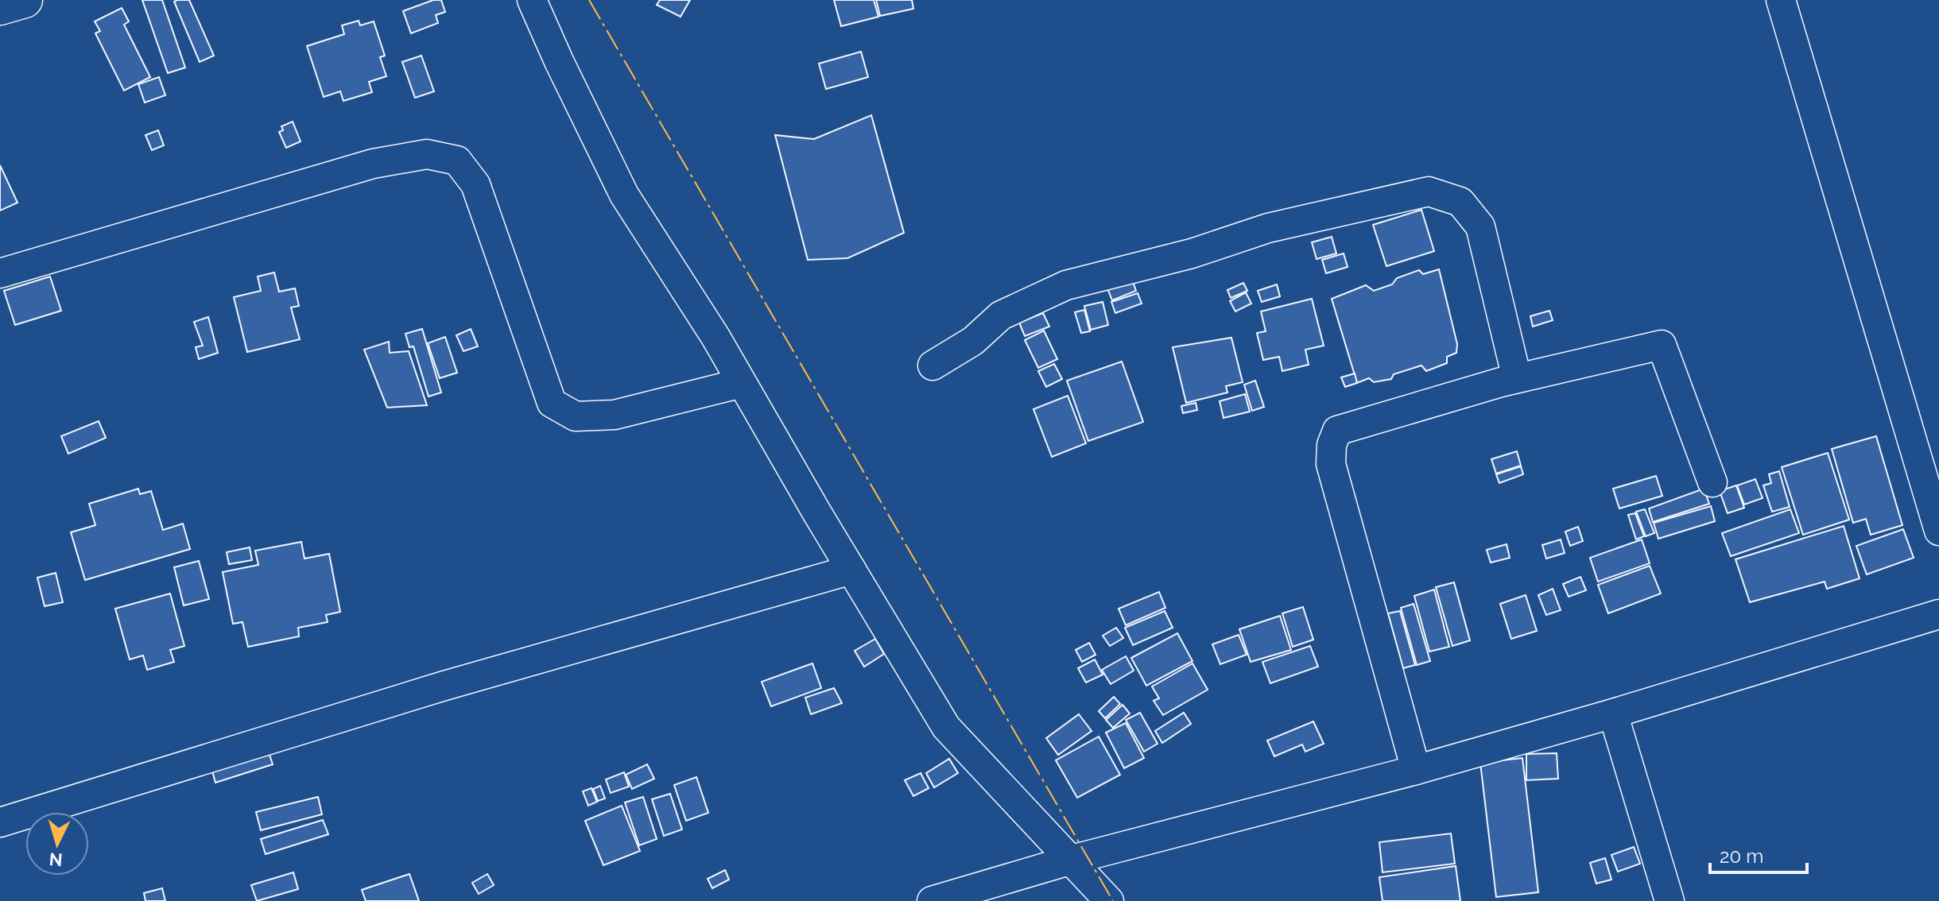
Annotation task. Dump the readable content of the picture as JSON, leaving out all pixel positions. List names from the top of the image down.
{
  "scale_bar": "20 m",
  "north": "bottom"
}
